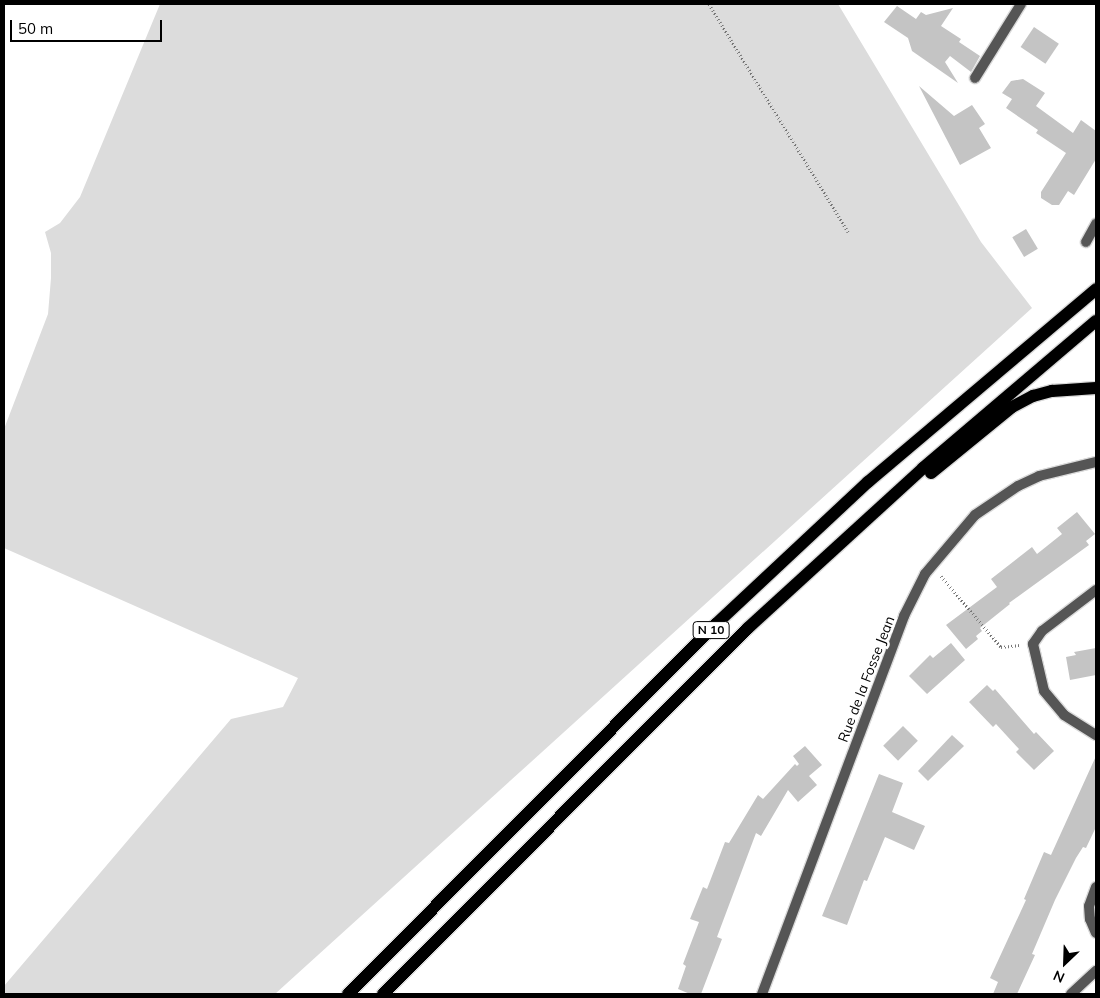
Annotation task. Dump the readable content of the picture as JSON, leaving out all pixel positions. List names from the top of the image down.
{
  "streets": {
    "main road": ["N 10"],
    "street": ["Rue de la Fosse Jean"]
  },
  "scale_bar": "50 m",
  "north": "bottom left"
}
